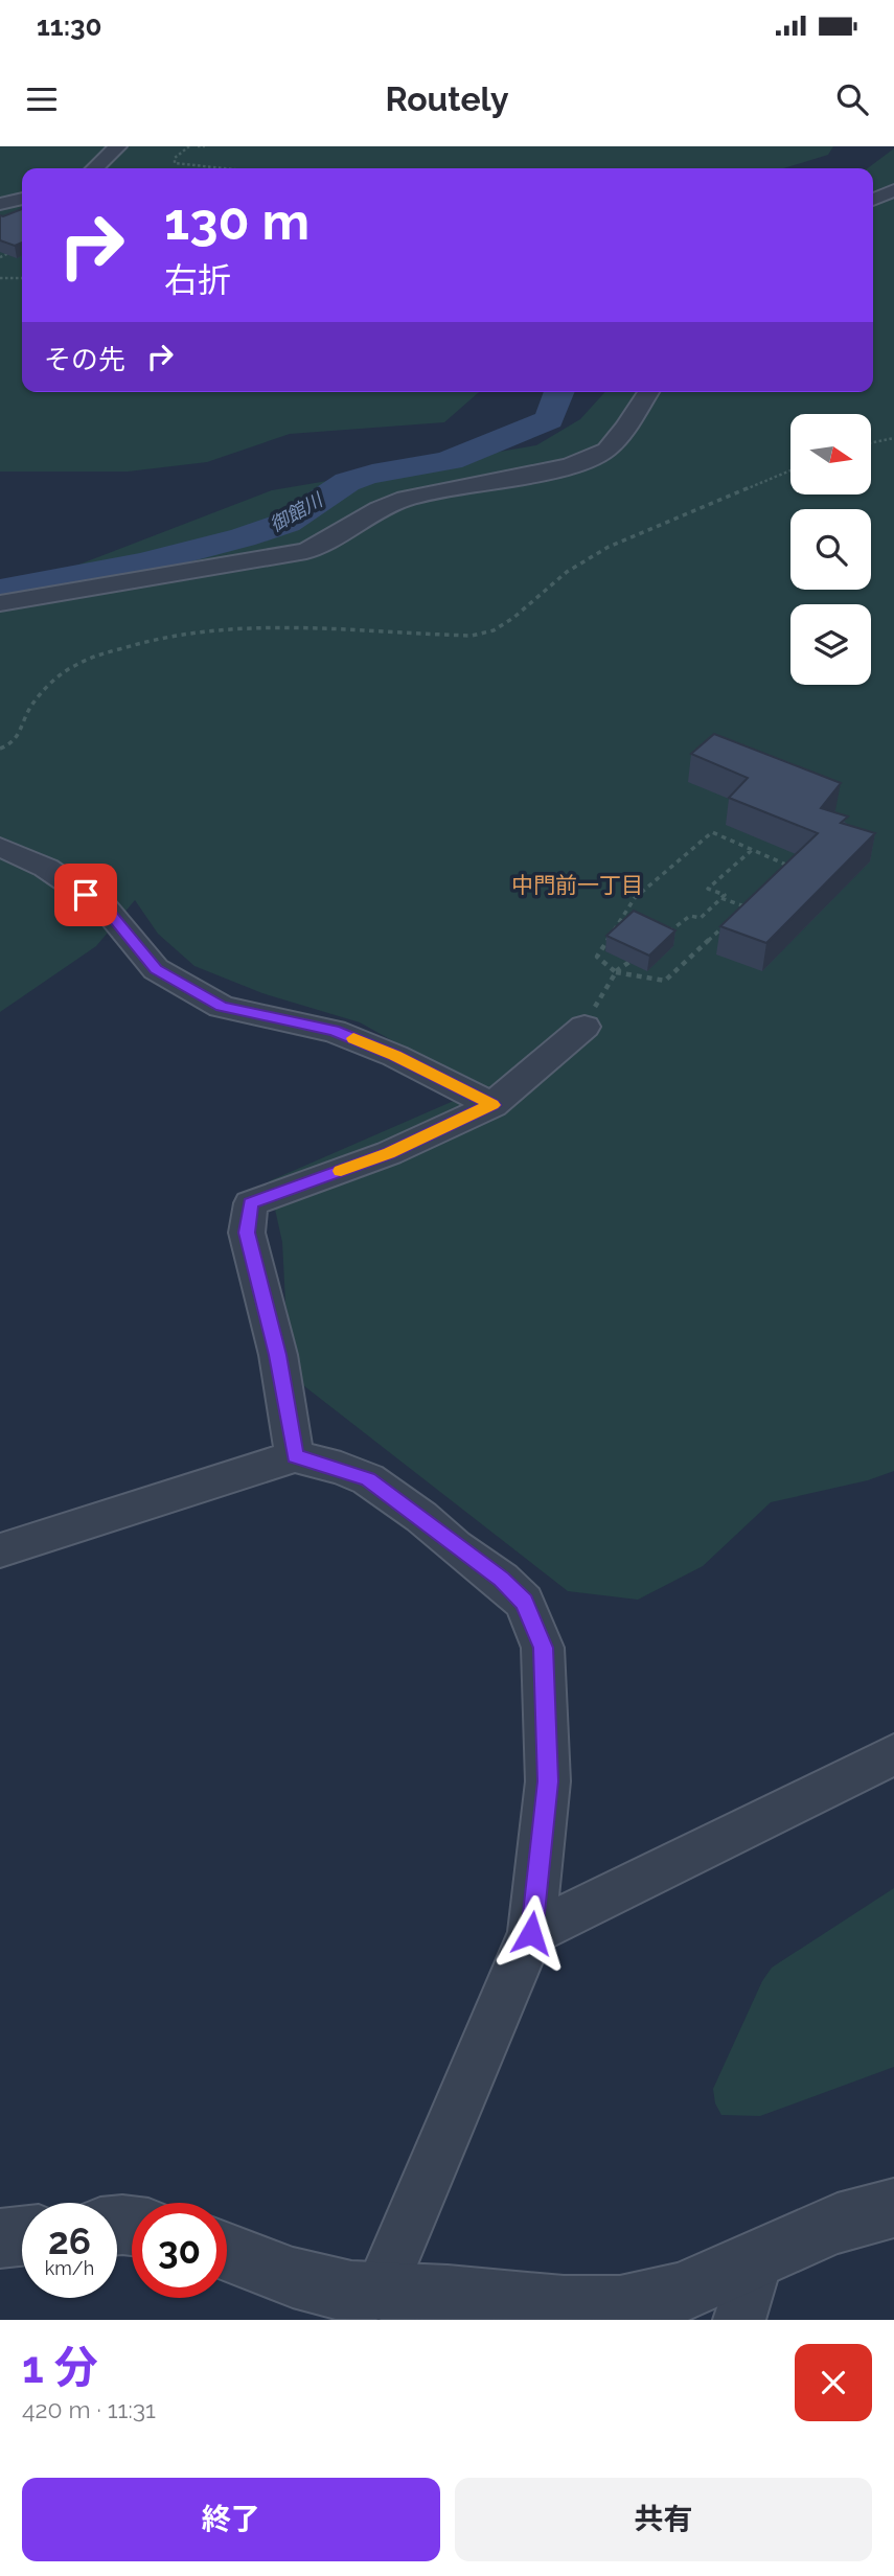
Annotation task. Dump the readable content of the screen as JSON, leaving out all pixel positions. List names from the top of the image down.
{
  "districts": ["中門前一丁目"],
  "water": ["御館川"],
  "north": "right",
  "page": {
    "status": "11:30",
    "header": "Routely",
    "turn": ["130 m", "右折"],
    "then": "その先",
    "speed": "26 km/h",
    "limit": "30",
    "heading": ["1 分", "420 m · 11:31"],
    "buttons": ["終了", "共有"]
  }
}
